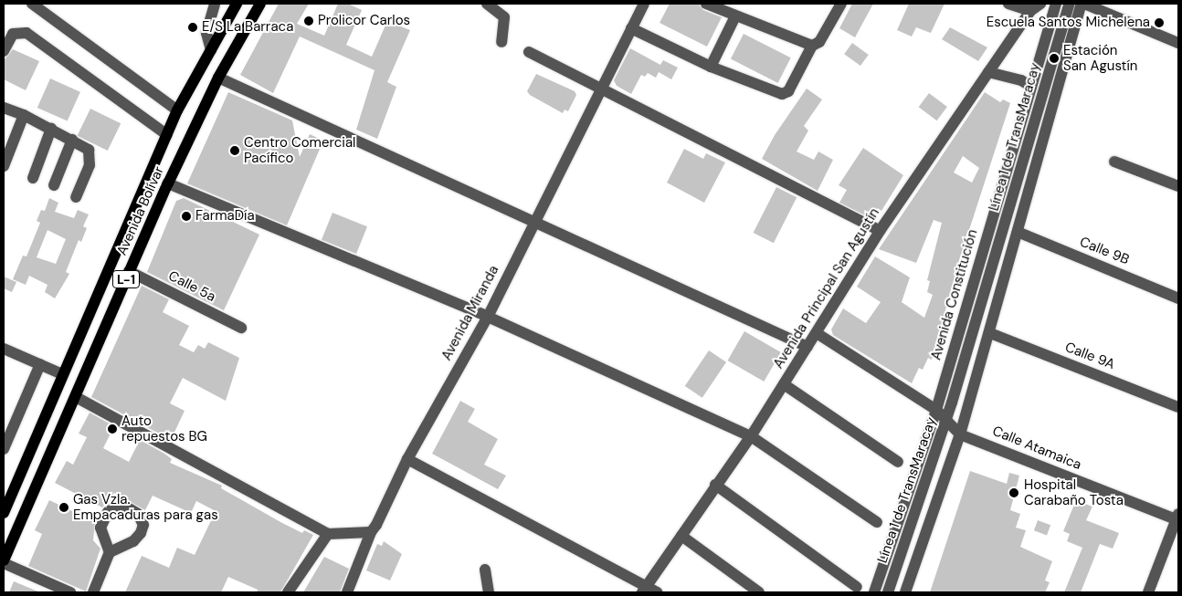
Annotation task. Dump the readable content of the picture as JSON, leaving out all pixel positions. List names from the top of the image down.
{
  "streets": {
    "main road": ["Avenida Bolívar", "L-1"],
    "street": [
      "Línea 1 de TransMaracay",
      "Calle 9B",
      "Calle 5a",
      "Avenida Principal San Agustín",
      "Avenida Constitución",
      "Avenida Miranda",
      "Calle 9A",
      "Calle Atamaica"
    ]
  },
  "crossings": [
    ["Avenida Bolívar", "Calle 5a"]
  ],
  "places": [
    "Prolicor Carlos",
    "Escuela Santos Michelena",
    "E/S La Barraca",
    "Estación San Agustín",
    "Centro Comercial Pacífico",
    "FarmaDía",
    "Auto repuestos BG",
    "Hospital Carabaño Tosta",
    "Gas Vzla. Empacaduras para gas"
  ]
}
